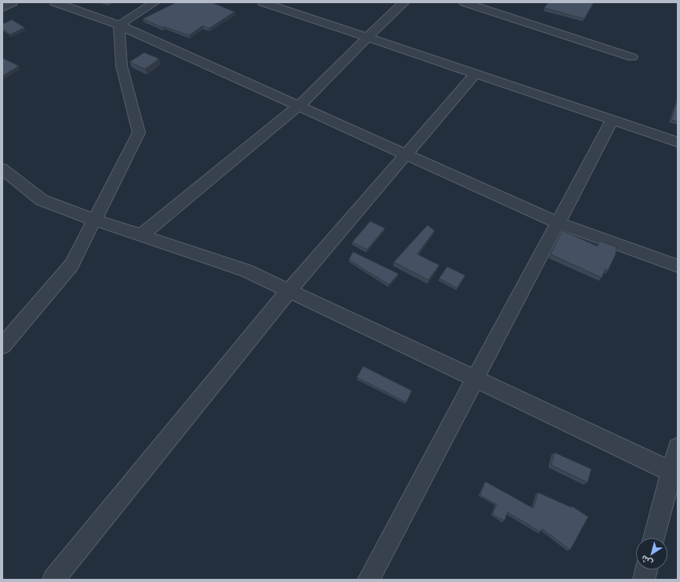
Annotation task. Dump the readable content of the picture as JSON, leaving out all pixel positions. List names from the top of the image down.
{
  "north": "bottom left"
}
